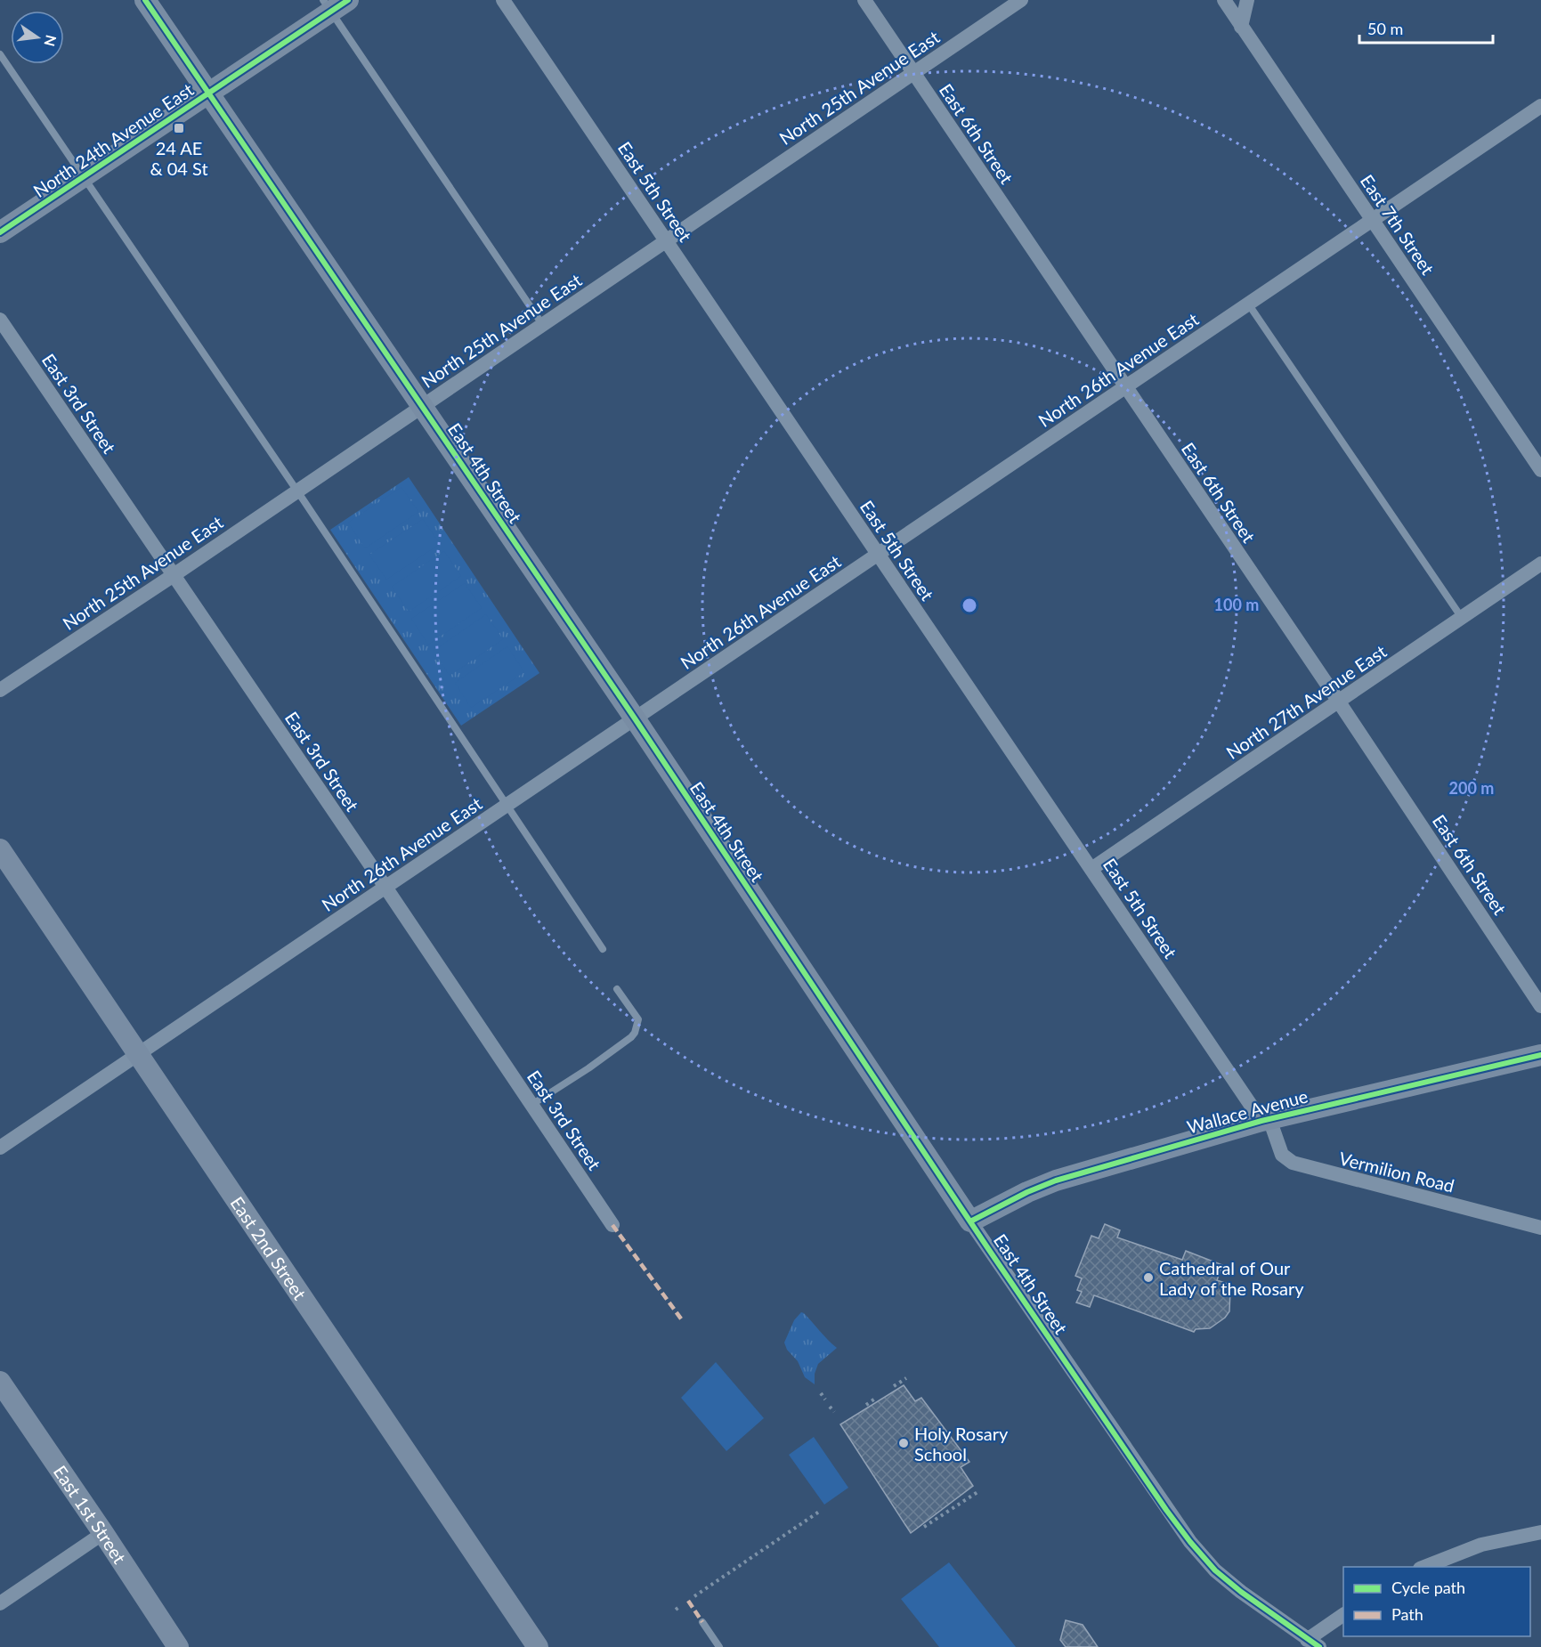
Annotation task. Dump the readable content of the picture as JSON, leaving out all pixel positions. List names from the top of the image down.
{
  "streets": {
    "main road": [
      "North 24th Avenue East",
      "East 4th Street",
      "Wallace Avenue",
      "East 2nd Street",
      "East 1st Street"
    ],
    "street": [
      "North 25th Avenue East",
      "East 6th Street",
      "East 5th Street",
      "East 7th Street",
      "North 26th Avenue East",
      "East 3rd Street",
      "North 27th Avenue East",
      "Vermilion Road"
    ]
  },
  "crossings": [
    ["North 25th Avenue East", "East 6th Street"],
    ["North 25th Avenue East", "East 5th Street"],
    ["North 25th Avenue East", "East 3rd Street"],
    ["North 25th Avenue East", "East 4th Street"],
    ["East 6th Street", "North 26th Avenue East"],
    ["East 6th Street", "North 27th Avenue East"],
    ["North 24th Avenue East", "East 4th Street"],
    ["East 5th Street", "North 26th Avenue East"],
    ["East 5th Street", "North 27th Avenue East"],
    ["East 5th Street", "Wallace Avenue"],
    ["East 5th Street", "Vermilion Road"],
    ["East 7th Street", "North 26th Avenue East"],
    ["North 26th Avenue East", "East 3rd Street"],
    ["North 26th Avenue East", "East 4th Street"],
    ["North 26th Avenue East", "East 2nd Street"],
    ["East 4th Street", "Wallace Avenue"],
    ["Wallace Avenue", "Vermilion Road"]
  ],
  "places": {
    "transit": ["24 AE & 04 St"],
    "other": ["Cathedral of Our Lady of the Rosary", "Holy Rosary School"]
  },
  "legend": ["Cycle path", "Path"],
  "scale_bar": "50 m",
  "north": "right",
  "rings": ["100 m", "200 m"]
}
